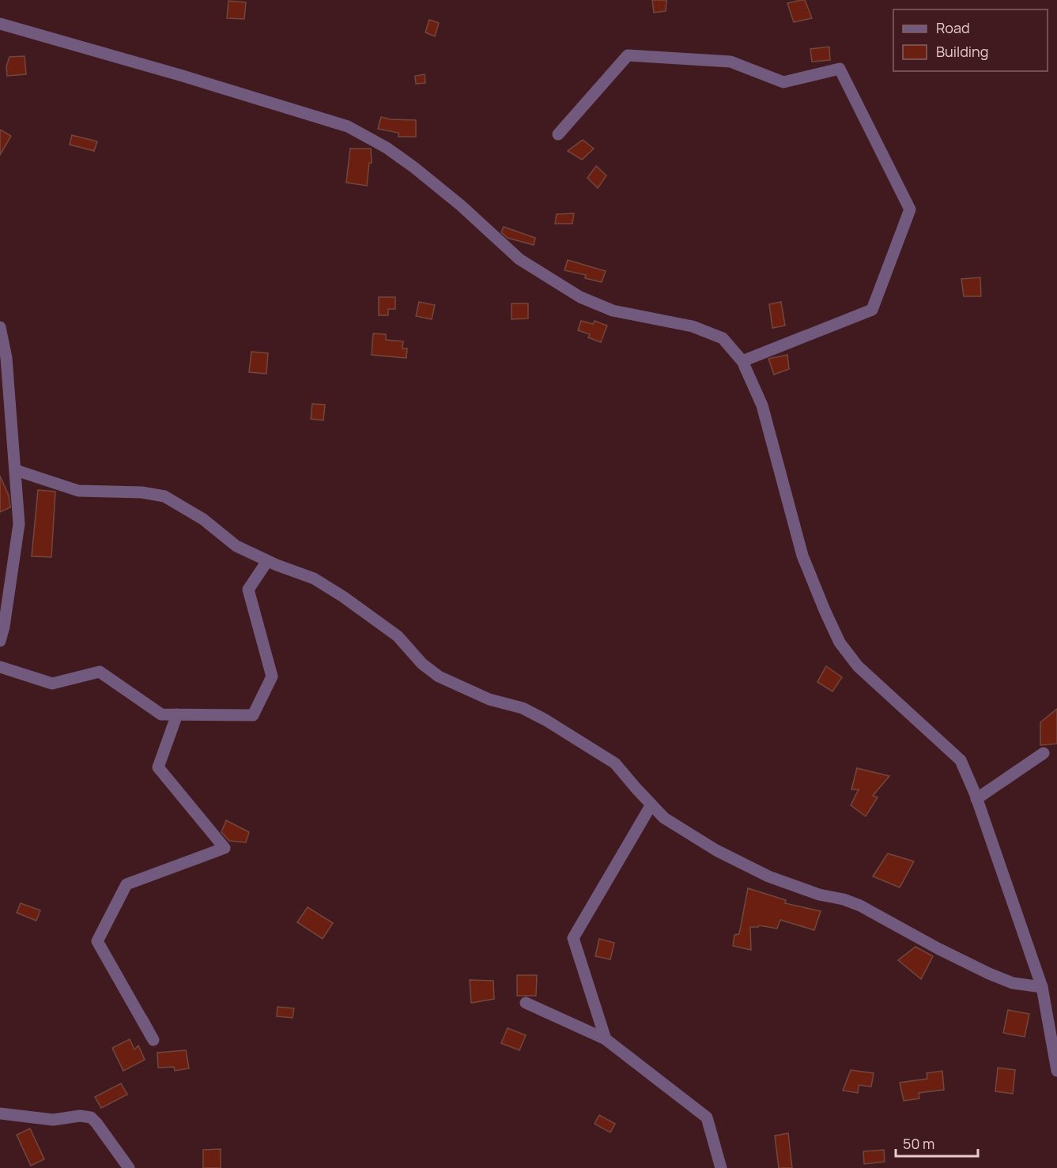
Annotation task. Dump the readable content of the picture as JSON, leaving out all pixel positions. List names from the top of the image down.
{
  "legend": ["Road", "Building"],
  "scale_bar": "50 m"
}
